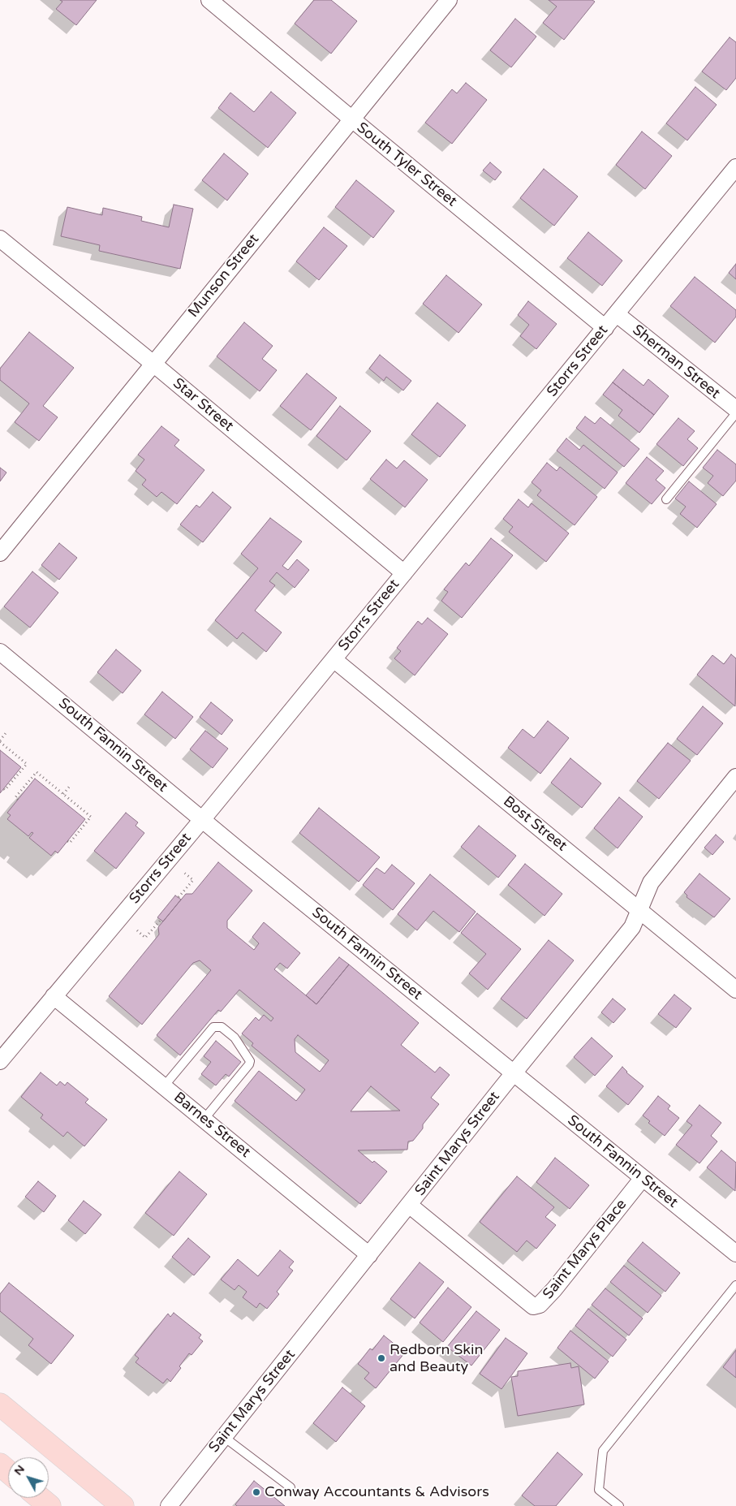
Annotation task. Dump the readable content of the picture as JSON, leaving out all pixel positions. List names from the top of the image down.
{
  "streets": {
    "street": [
      "South Tyler Street",
      "Munson Street",
      "Storrs Street",
      "Sherman Street",
      "Star Street",
      "South Fannin Street",
      "Bost Street",
      "Barnes Street",
      "Saint Marys Street",
      "Saint Marys Place"
    ]
  },
  "crossings": [
    ["South Tyler Street", "Munson Street"],
    ["South Tyler Street", "Storrs Street"],
    ["Munson Street", "Star Street"],
    ["Storrs Street", "Sherman Street"],
    ["Storrs Street", "Star Street"],
    ["Storrs Street", "South Fannin Street"],
    ["Storrs Street", "Bost Street"],
    ["Storrs Street", "Barnes Street"],
    ["South Fannin Street", "Saint Marys Street"],
    ["South Fannin Street", "Saint Marys Place"],
    ["Bost Street", "Saint Marys Street"],
    ["Barnes Street", "Saint Marys Street"],
    ["Saint Marys Street", "Saint Marys Place"]
  ],
  "places": ["Redborn Skin and Beauty", "Conway Accountants & Advisors"],
  "north": "top left"
}
